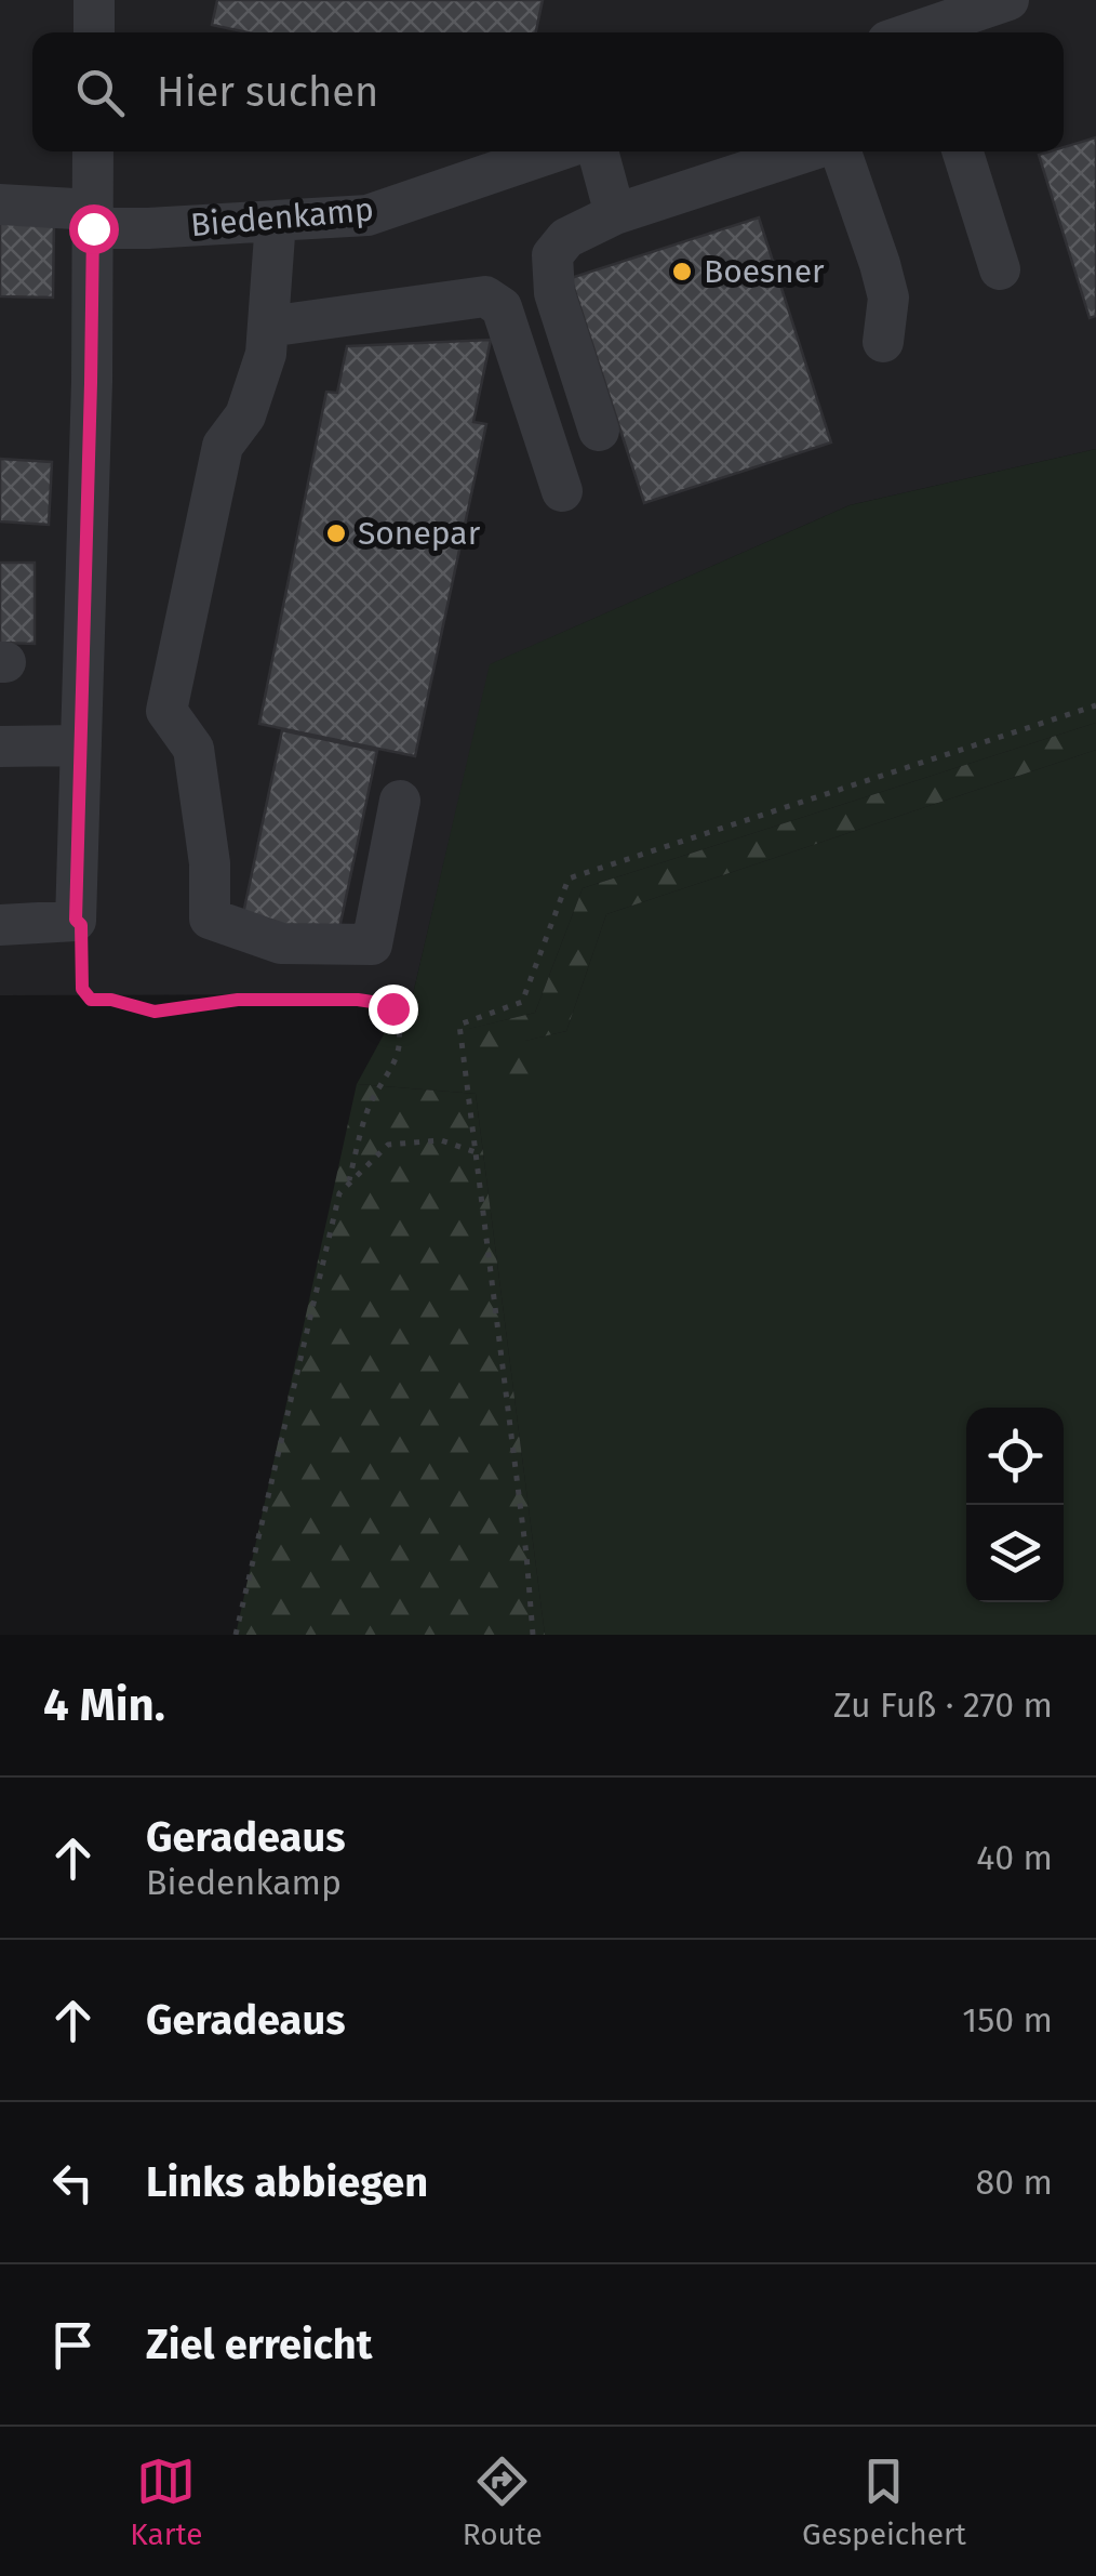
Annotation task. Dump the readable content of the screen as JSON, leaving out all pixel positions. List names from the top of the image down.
{
  "streets": {
    "street": ["Biedenkamp"]
  },
  "places": ["Boesner", "Sonepar"],
  "page": {
    "search": "Hier suchen",
    "heading": ["4 Min.", "Zu Fuß · 270 m"],
    "list": [
      ["Geradeaus", "Biedenkamp", "40 m"],
      ["Geradeaus", "150 m"],
      ["Links abbiegen", "80 m"],
      "Ziel erreicht"
    ],
    "nav": ["Karte", "Route", "Gespeichert"]
  }
}
